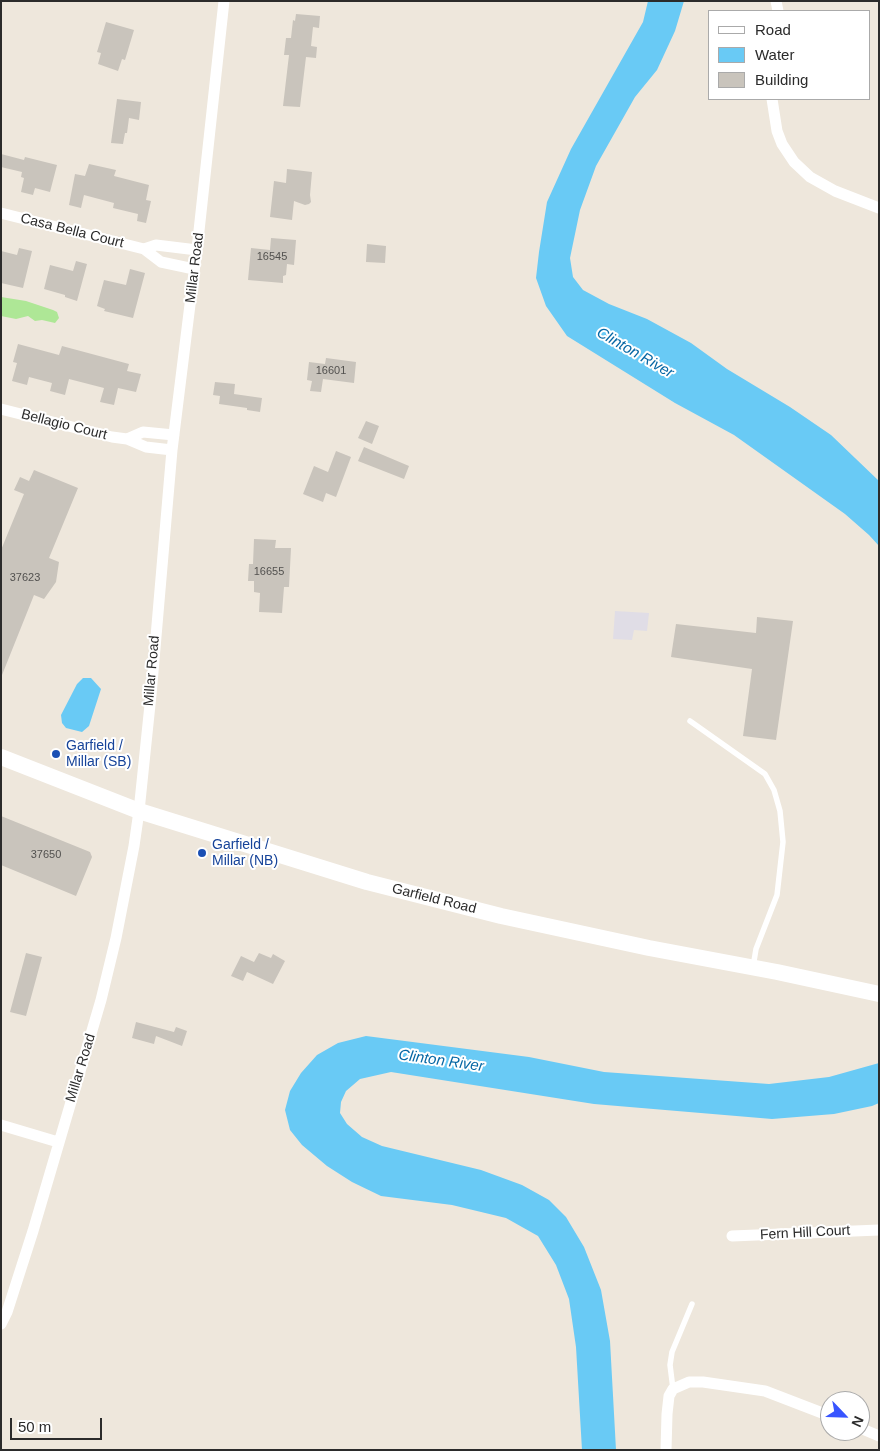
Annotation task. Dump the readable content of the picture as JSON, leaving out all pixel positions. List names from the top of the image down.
{
  "streets": {
    "main road": ["Garfield Road"],
    "street": [
      "Casa Bella Court",
      "Millar Road",
      "Bellagio Court",
      "Fern Hill Court"
    ]
  },
  "crossings": [
    ["Casa Bella Court", "Millar Road"],
    ["Millar Road", "Bellagio Court"],
    ["Millar Road", "Garfield Road"]
  ],
  "water": ["Clinton River"],
  "places": ["Garfield / Millar (SB)", "Garfield / Millar (NB)"],
  "house_numbers": [
    "16545",
    "16601",
    "16655",
    "37623",
    "37650"
  ],
  "legend": ["Road", "Water", "Building"],
  "scale_bar": "50 m",
  "north": "bottom right"
}
